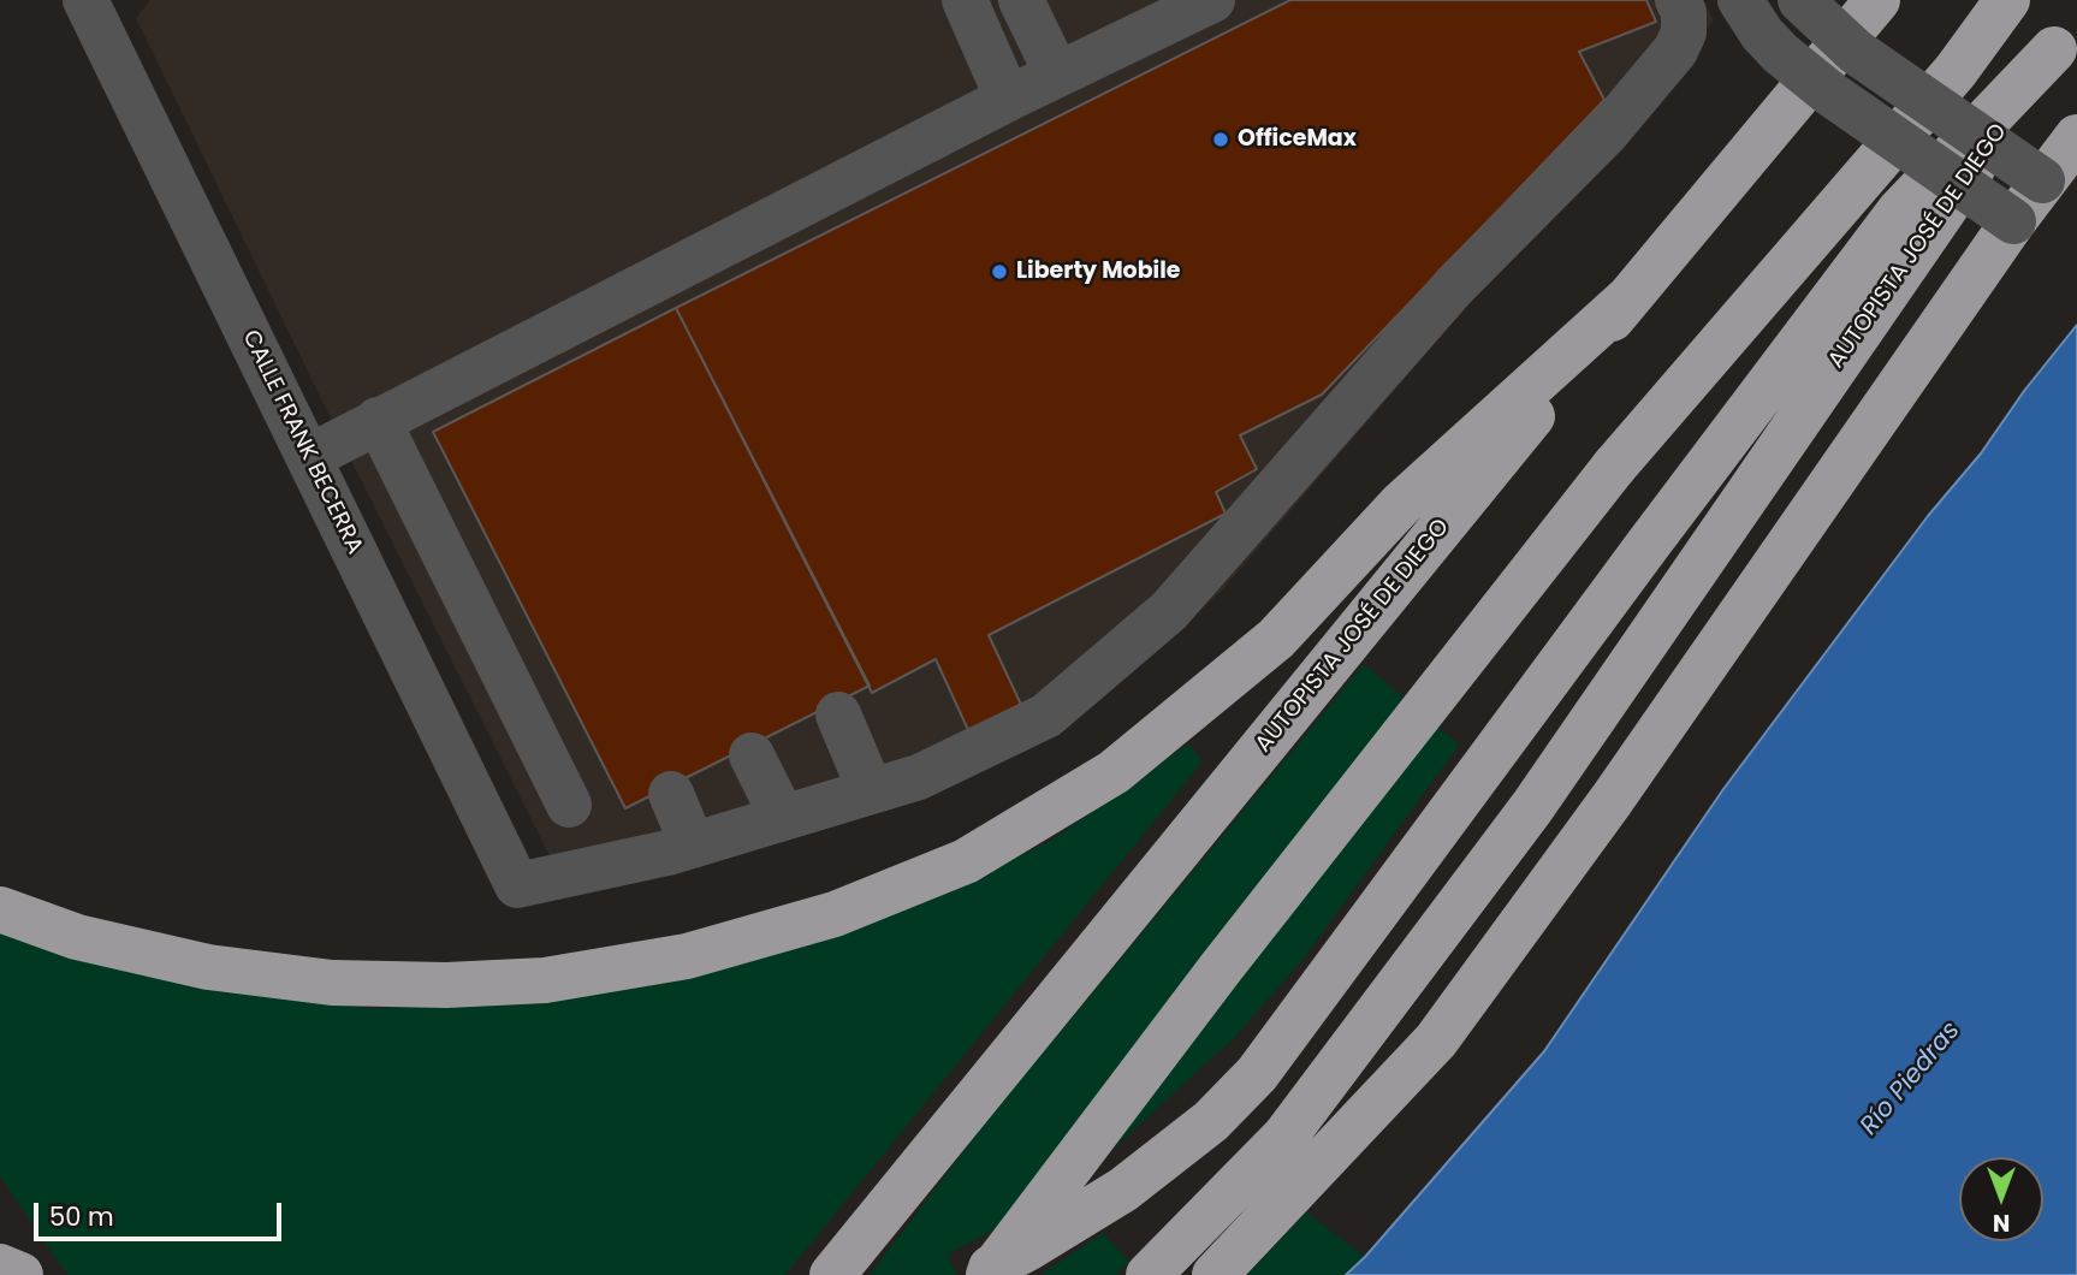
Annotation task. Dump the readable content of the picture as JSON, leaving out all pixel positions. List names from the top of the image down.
{
  "streets": {
    "highway": ["AUTOPISTA JOSÉ DE DIEGO"],
    "street": ["CALLE FRANK BECERRA"]
  },
  "water": ["Río Piedras"],
  "places": ["OfficeMax", "Liberty Mobile"],
  "scale_bar": "50 m",
  "north": "bottom"
}
